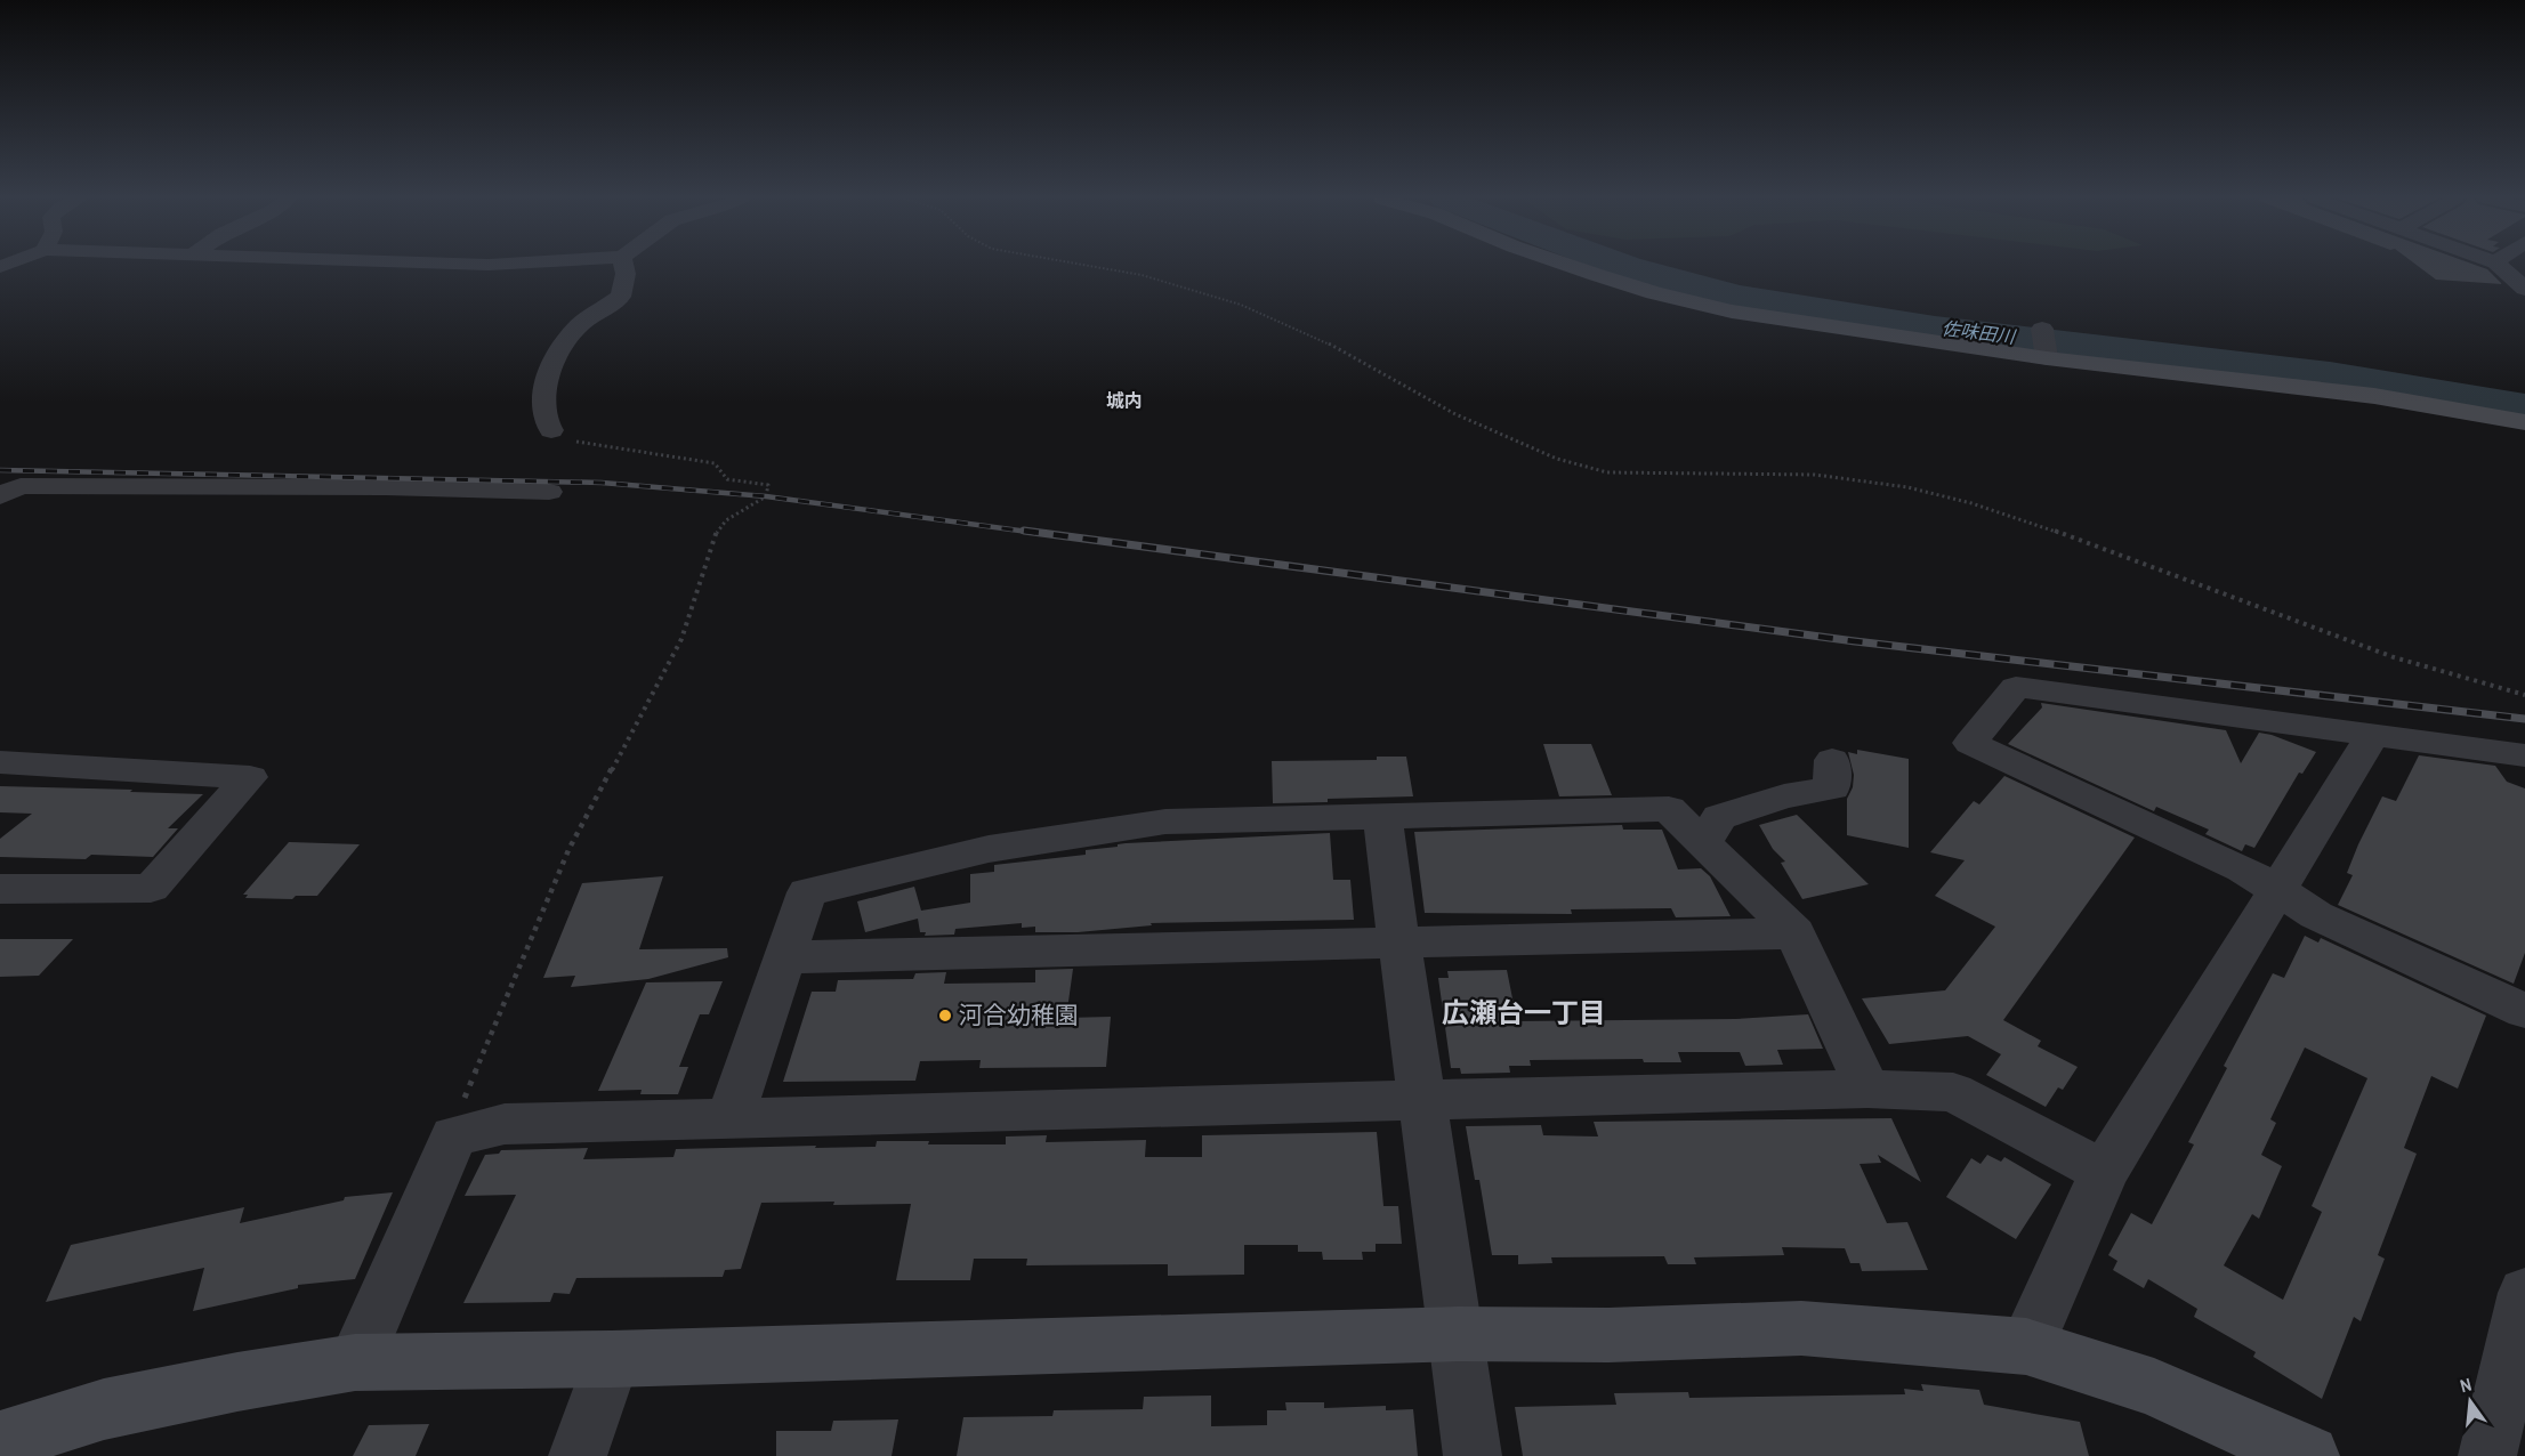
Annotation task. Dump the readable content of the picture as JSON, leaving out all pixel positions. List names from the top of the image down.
{
  "districts": ["城内", "広瀬台一丁目"],
  "water": ["佐味田川"],
  "places": ["河合幼稚園"],
  "north": "top"
}
